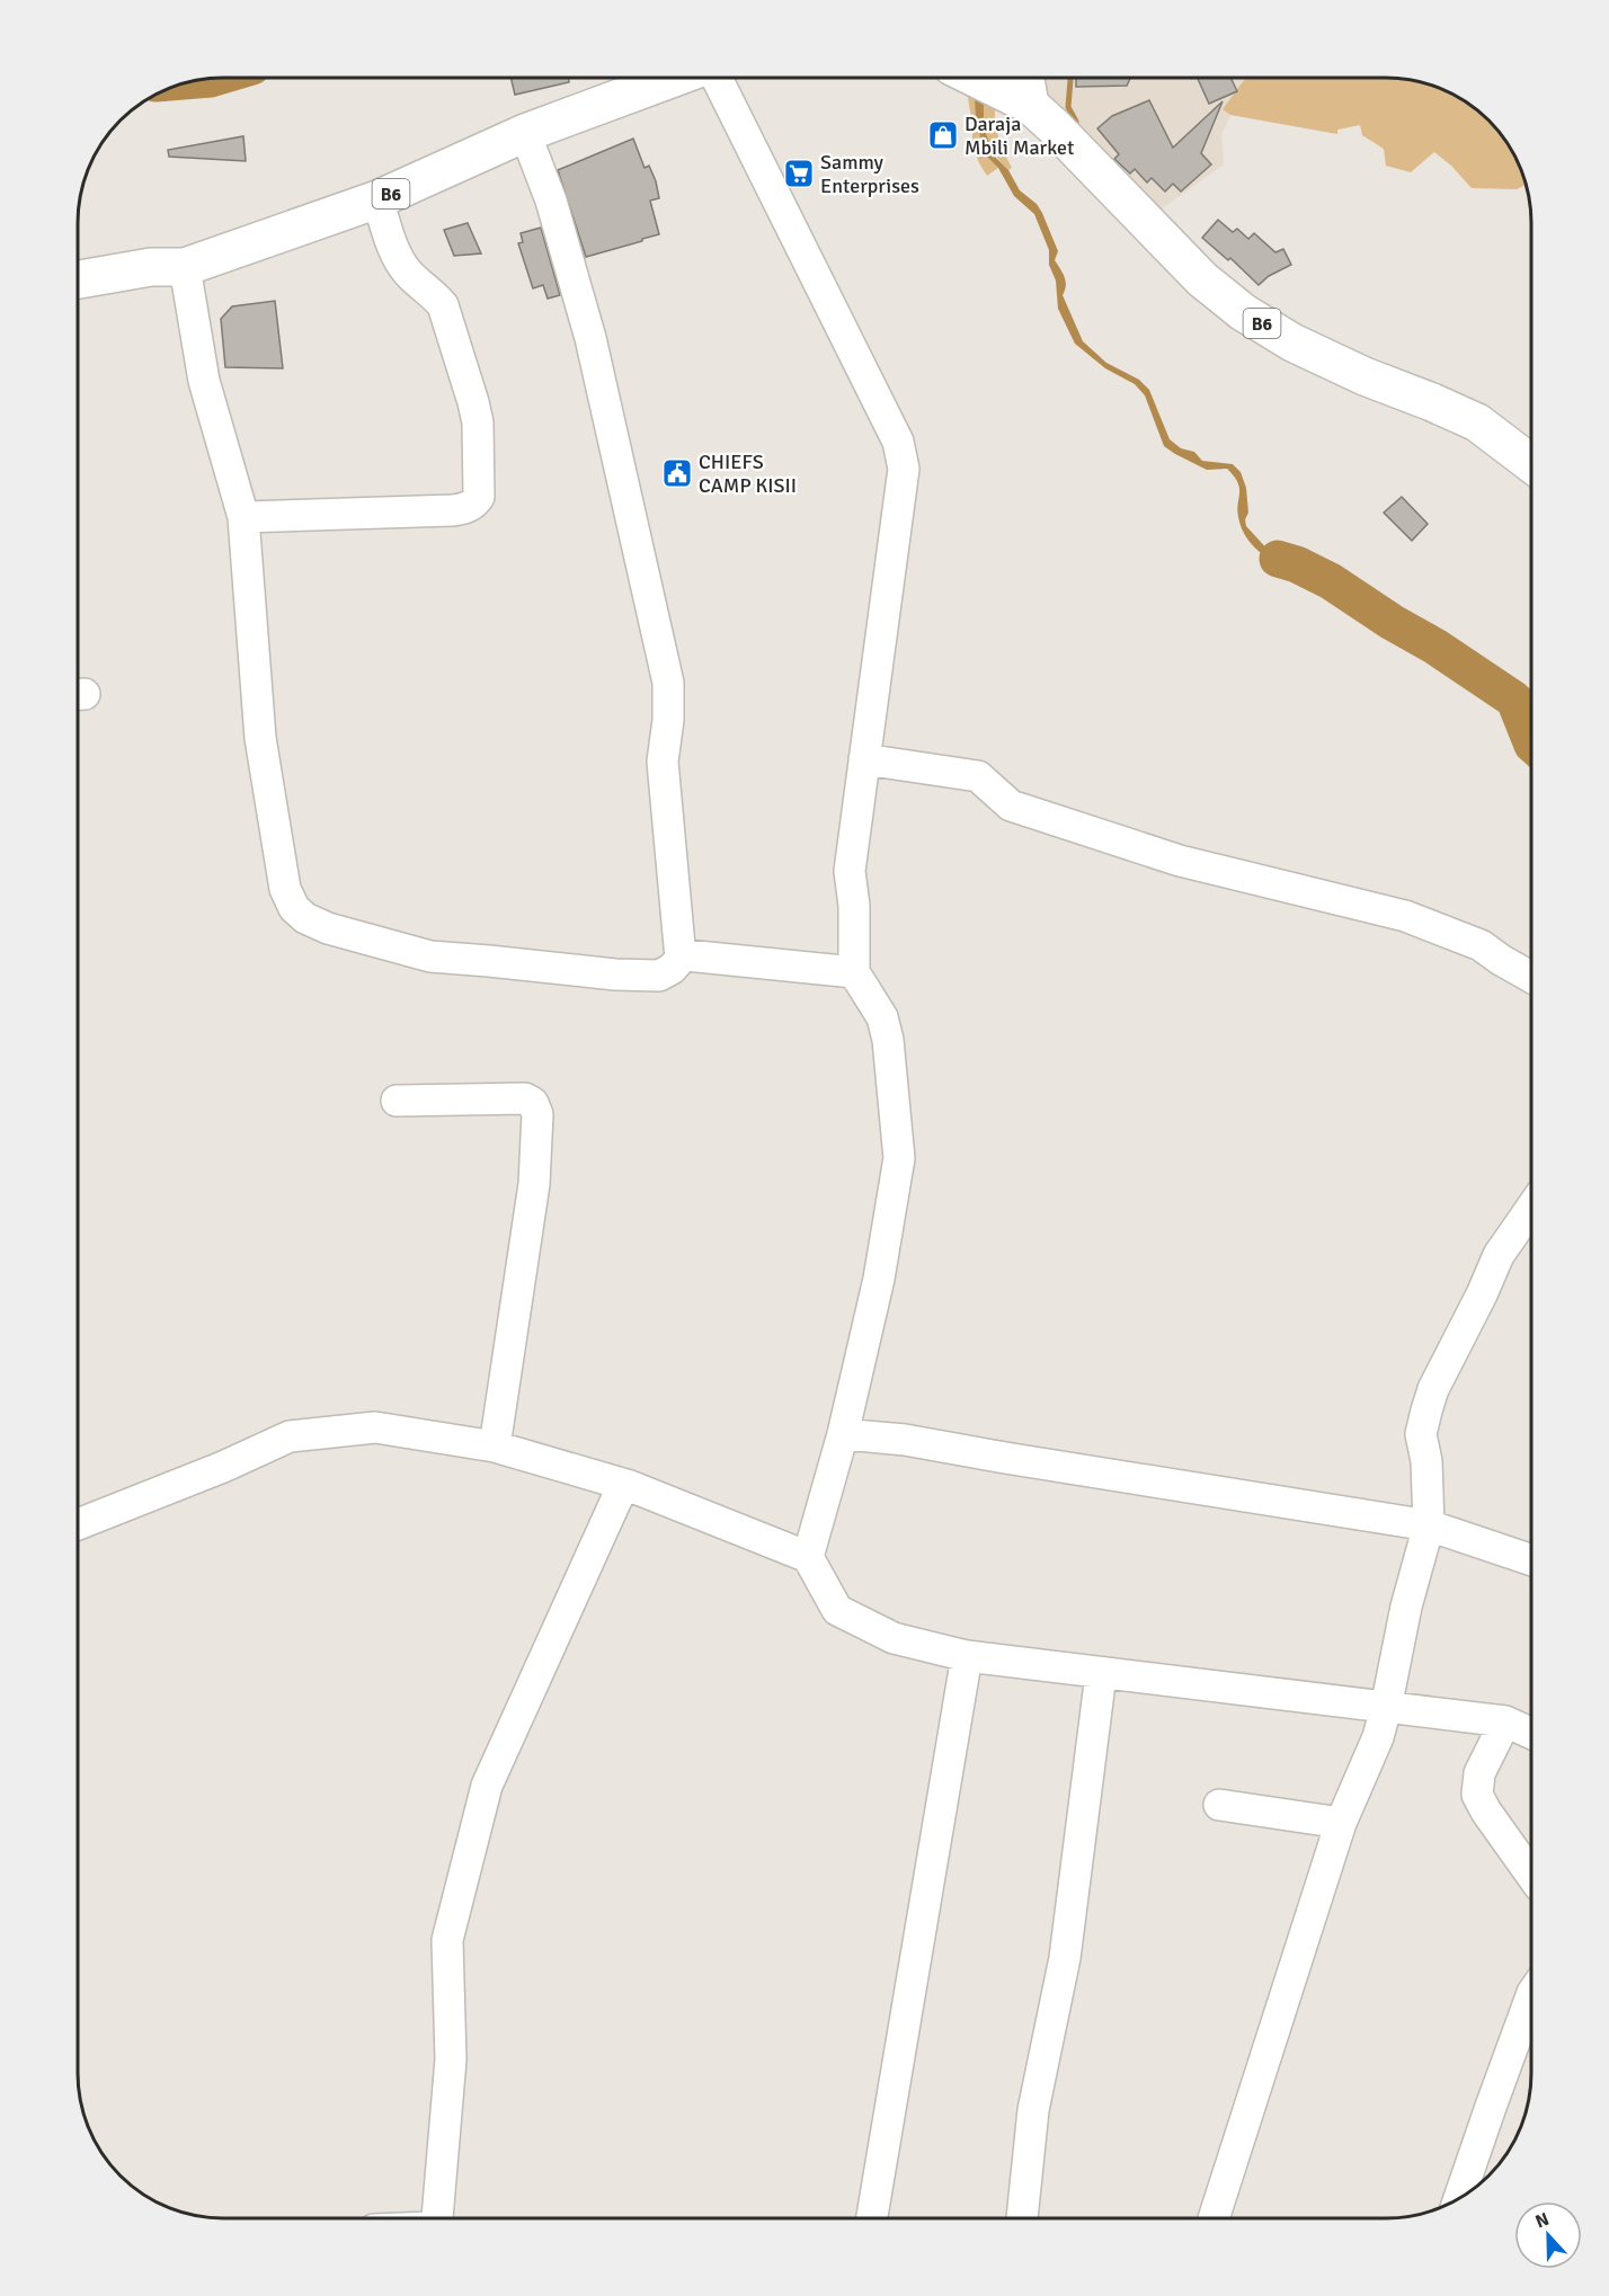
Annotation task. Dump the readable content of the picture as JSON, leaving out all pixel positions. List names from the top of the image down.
{
  "streets": {
    "main road": ["B6"]
  },
  "places": {
    "shop": ["Daraja Mbili Market"],
    "supermarket": ["Sammy Enterprises"],
    "public building": ["CHIEFS CAMP KISII"]
  },
  "north": "top"
}
